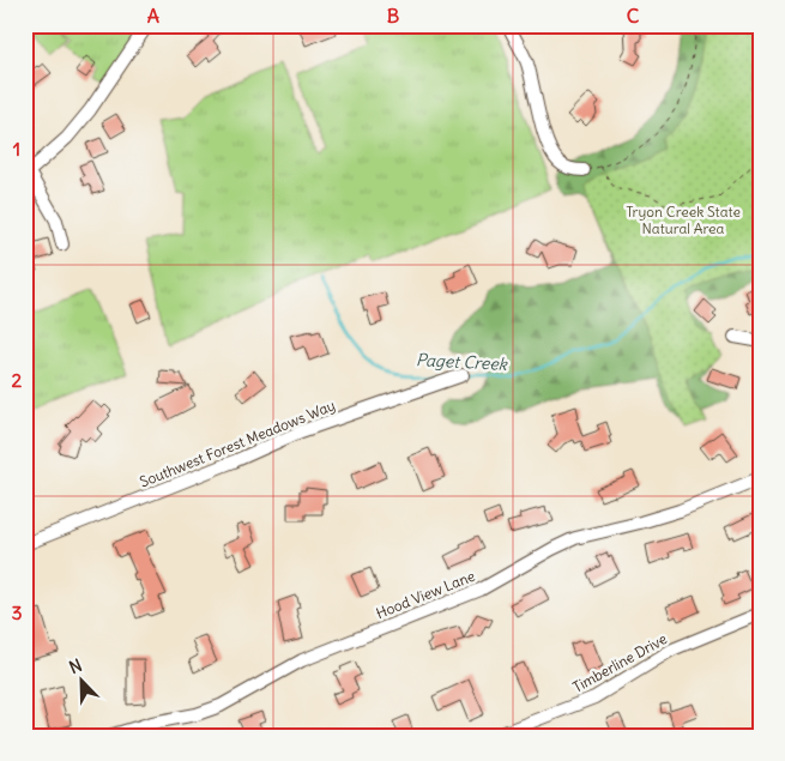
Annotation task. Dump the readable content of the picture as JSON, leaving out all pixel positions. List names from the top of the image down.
{
  "streets": {
    "street": ["Southwest Forest Meadows Way", "Hood View Lane", "Timberline Drive"]
  },
  "water": ["Paget Creek"],
  "parks": ["Tryon Creek State Natural Area"],
  "north": "top left",
  "grid": {
    "columns": ["A", "B", "C"],
    "rows": ["1", "2", "3"]
  }
}
